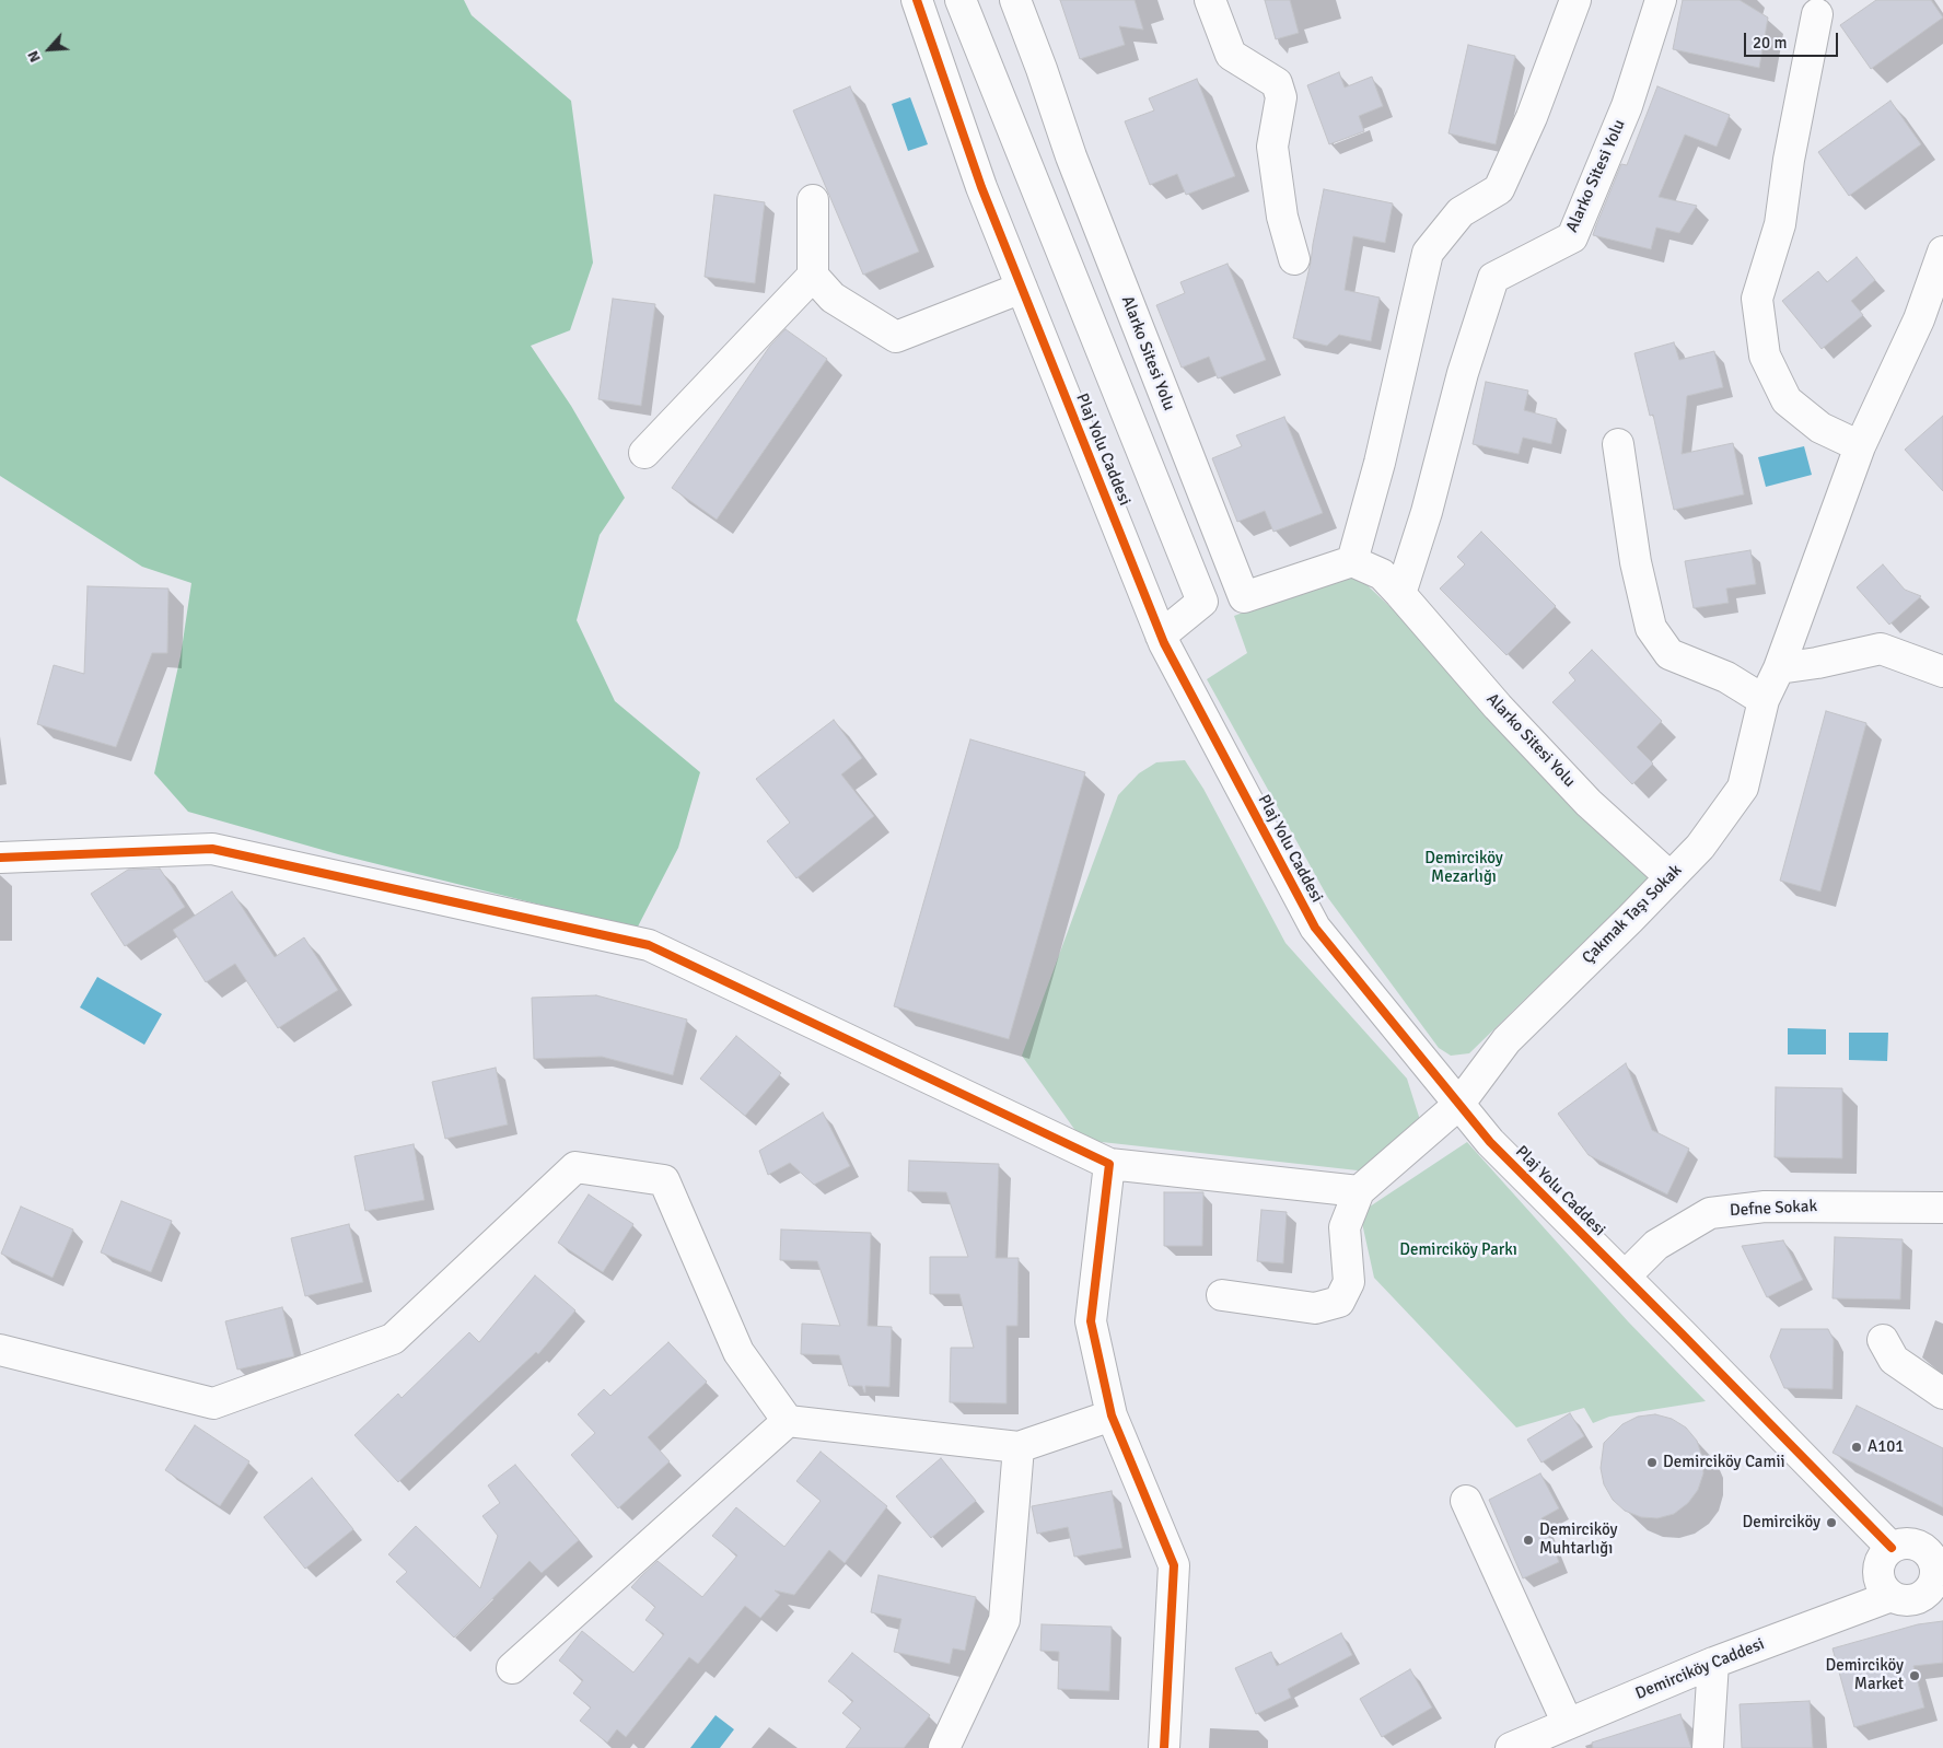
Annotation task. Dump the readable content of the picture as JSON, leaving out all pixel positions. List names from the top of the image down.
{
  "streets": {
    "street": [
      "Alarko Sitesi Yolu",
      "Plaj Yolu Caddesi",
      "Çakmak Taşı Sokak",
      "Defne Sokak",
      "Demirciköy Caddesi"
    ]
  },
  "crossings": [
    ["Alarko Sitesi Yolu", "Çakmak Taşı Sokak"],
    ["Plaj Yolu Caddesi", "Çakmak Taşı Sokak"],
    ["Plaj Yolu Caddesi", "Defne Sokak"],
    ["Plaj Yolu Caddesi", "Demirciköy Caddesi"]
  ],
  "parks": ["Demirciköy Mezarlığı", "Demirciköy Parkı"],
  "places": [
    "A101",
    "Demirciköy Camii",
    "Demirciköy",
    "Demirciköy Muhtarlığı",
    "Demirciköy Market"
  ],
  "scale_bar": "20 m",
  "north": "bottom left"
}
